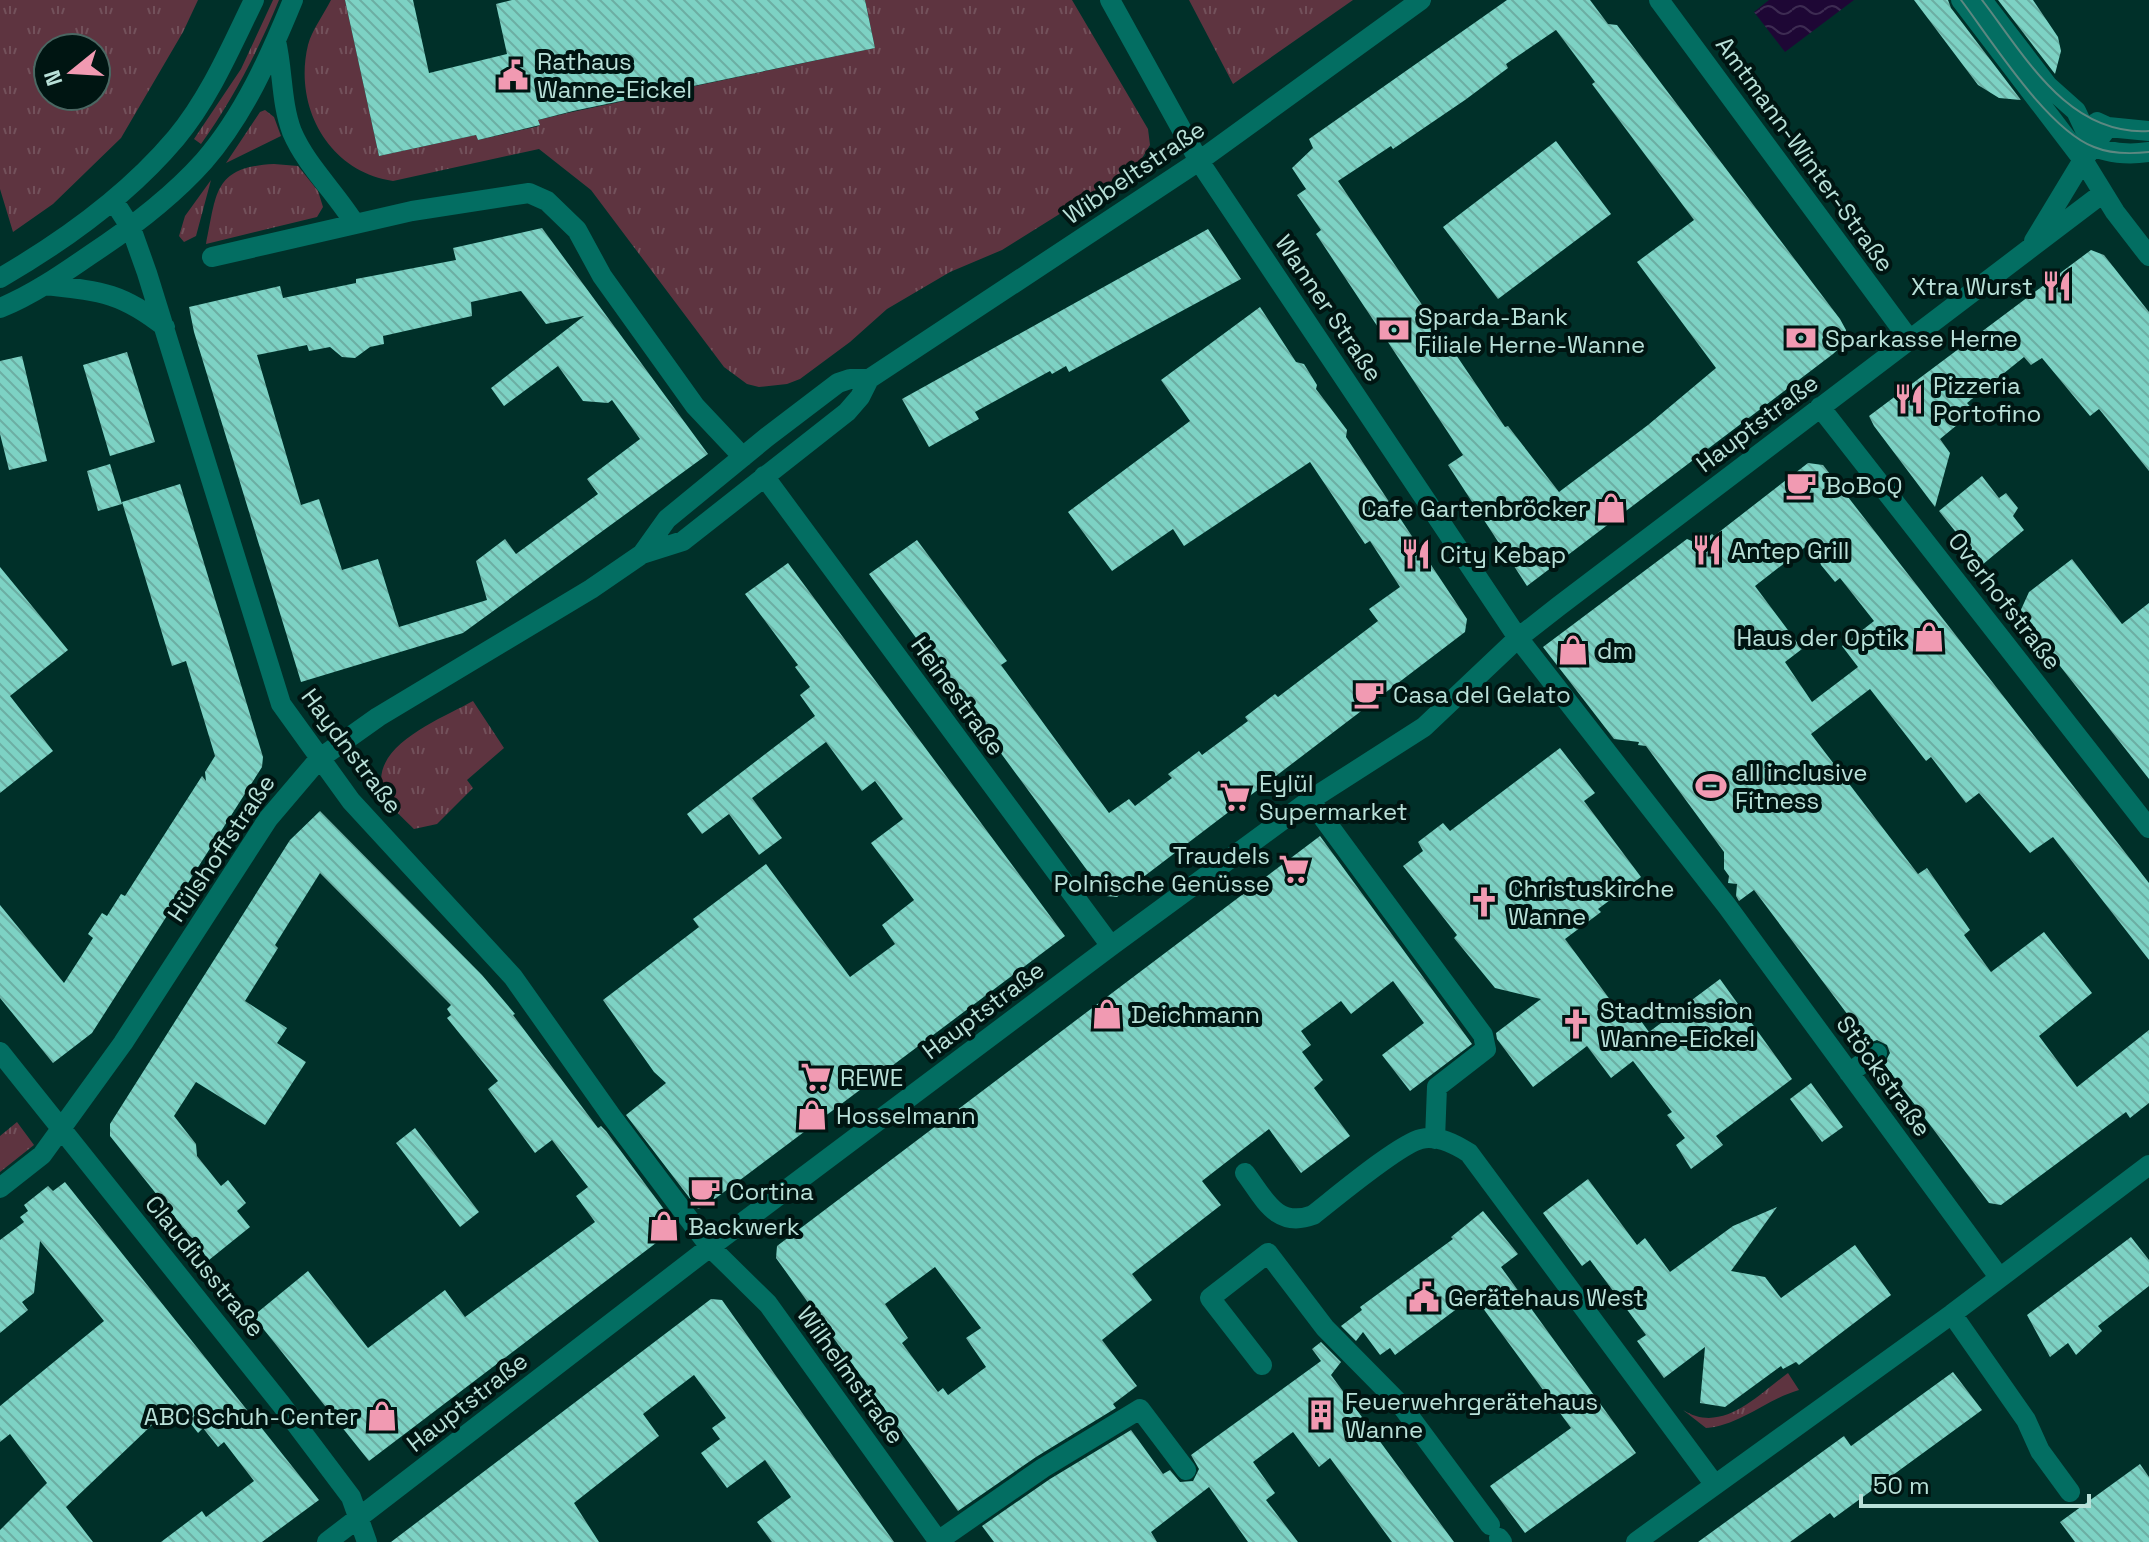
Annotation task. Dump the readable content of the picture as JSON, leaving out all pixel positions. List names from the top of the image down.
{
  "streets": {
    "street": [
      "Amtmann-Winter-Straße",
      "Wibbeltstraße",
      "Wanner Straße",
      "Hauptstraße",
      "Overhofstraße",
      "Heinestraße",
      "Haydnstraße",
      "Hülshoffstraße",
      "Stöckstraße",
      "Claudiusstraße",
      "Wilhelmstraße"
    ]
  },
  "crossings": [
    ["Amtmann-Winter-Straße", "Hauptstraße"],
    ["Wibbeltstraße", "Wanner Straße"],
    ["Wibbeltstraße", "Heinestraße"],
    ["Wibbeltstraße", "Hülshoffstraße"],
    ["Wanner Straße", "Hauptstraße"],
    ["Wanner Straße", "Stöckstraße"],
    ["Hauptstraße", "Overhofstraße"],
    ["Hauptstraße", "Heinestraße"],
    ["Hauptstraße", "Haydnstraße"],
    ["Hauptstraße", "Stöckstraße"],
    ["Hauptstraße", "Claudiusstraße"],
    ["Hauptstraße", "Wilhelmstraße"],
    ["Heinestraße", "Hülshoffstraße"],
    ["Haydnstraße", "Hülshoffstraße"],
    ["Haydnstraße", "Wilhelmstraße"],
    ["Hülshoffstraße", "Claudiusstraße"]
  ],
  "places": {
    "public building": ["Rathaus Wanne-Eickel", "Gerätehaus West"],
    "restaurant": [
      "Xtra Wurst",
      "Pizzeria Portofino",
      "Antep Grill",
      "City Kebap"
    ],
    "bank": ["Sparda-Bank Filiale Herne-Wanne", "Sparkasse Herne"],
    "cafe": ["BoBoQ", "Casa del Gelato", "Cortina"],
    "shop": [
      "Cafe Gartenbröcker",
      "Haus der Optik",
      "dm",
      "Deichmann",
      "Hosselmann",
      "Backwerk",
      "ABC Schuh-Center"
    ],
    "sports": ["all inclusive Fitness"],
    "supermarket": ["Eylül Supermarket", "Traudels Polnische Genüsse", "REWE"],
    "church": ["Christuskirche Wanne", "Stadtmission Wanne-Eickel"],
    "building": ["Feuerwehrgerätehaus Wanne"]
  },
  "scale_bar": "50 m",
  "north": "left"
}
